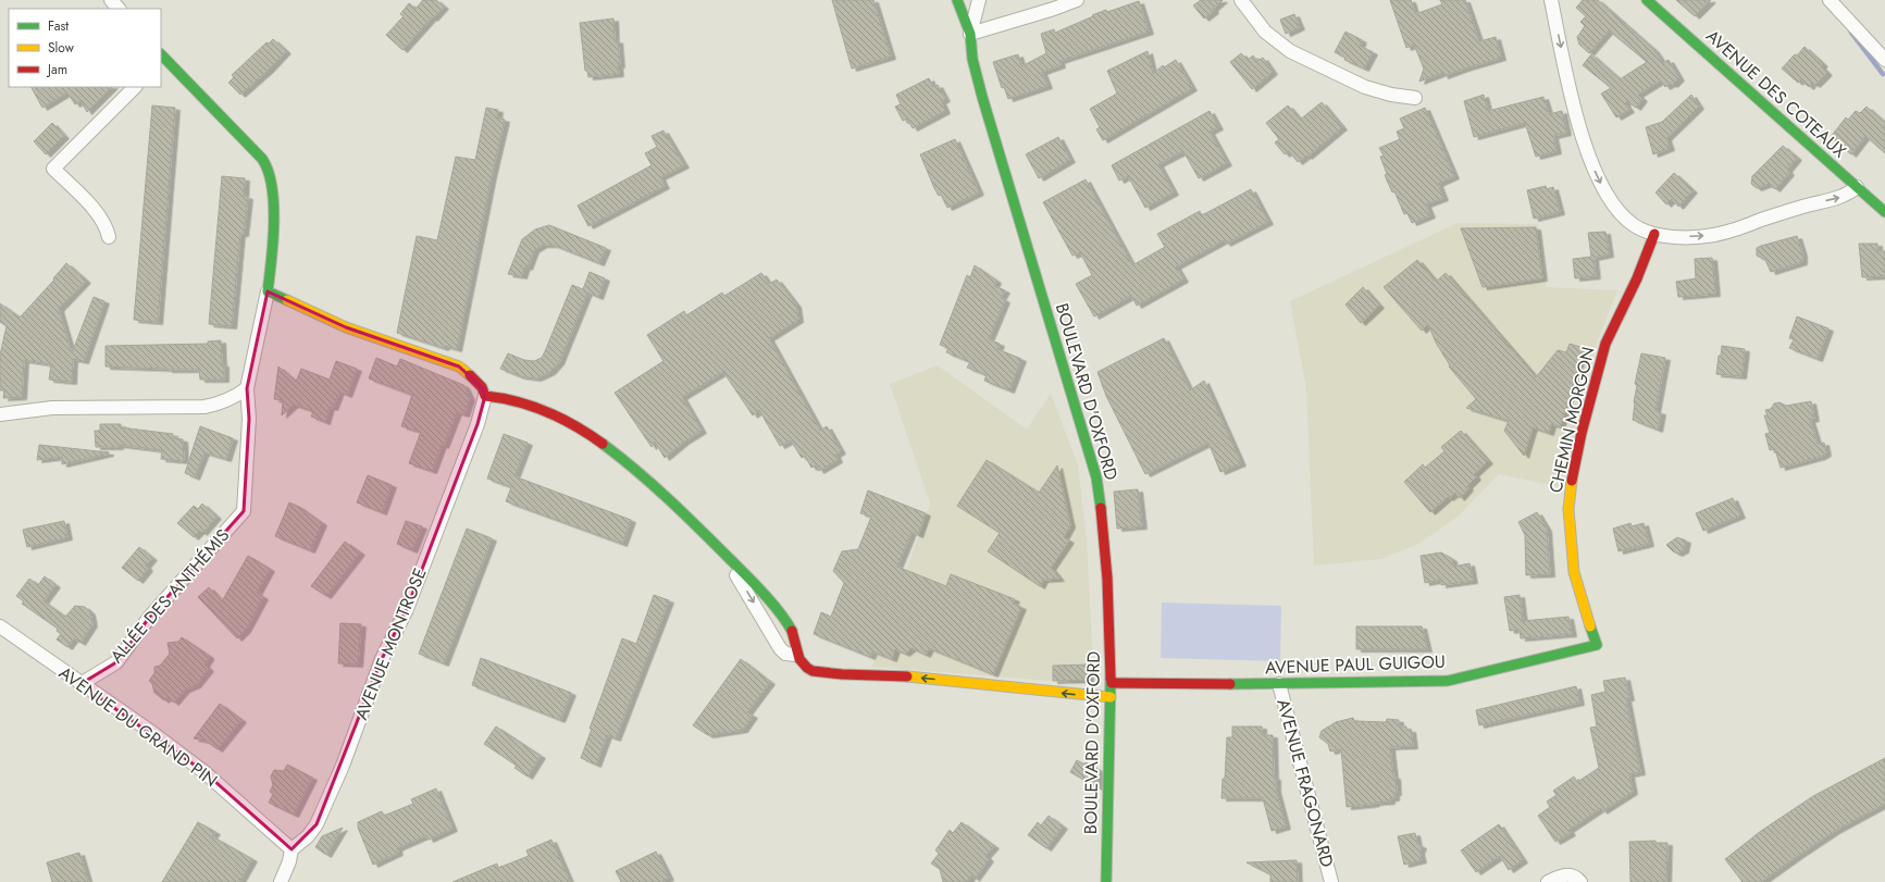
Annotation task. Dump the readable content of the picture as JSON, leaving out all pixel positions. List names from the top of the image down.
{
  "streets": {
    "street": [
      "AVENUE DES COTEAUX",
      "BOULEVARD D'OXFORD",
      "CHEMIN MORGON",
      "ALLÉE DES ANTHÉMIS",
      "AVENUE MONTROSE",
      "AVENUE PAUL GUIGOU",
      "AVENUE DU GRAND PIN",
      "AVENUE FRAGONARD"
    ]
  },
  "crossings": [
    ["BOULEVARD D'OXFORD", "AVENUE PAUL GUIGOU"],
    ["CHEMIN MORGON", "AVENUE PAUL GUIGOU"],
    ["ALLÉE DES ANTHÉMIS", "AVENUE DU GRAND PIN"],
    ["AVENUE MONTROSE", "AVENUE DU GRAND PIN"],
    ["AVENUE PAUL GUIGOU", "AVENUE FRAGONARD"]
  ],
  "legend": ["Fast", "Slow", "Jam"]
}
